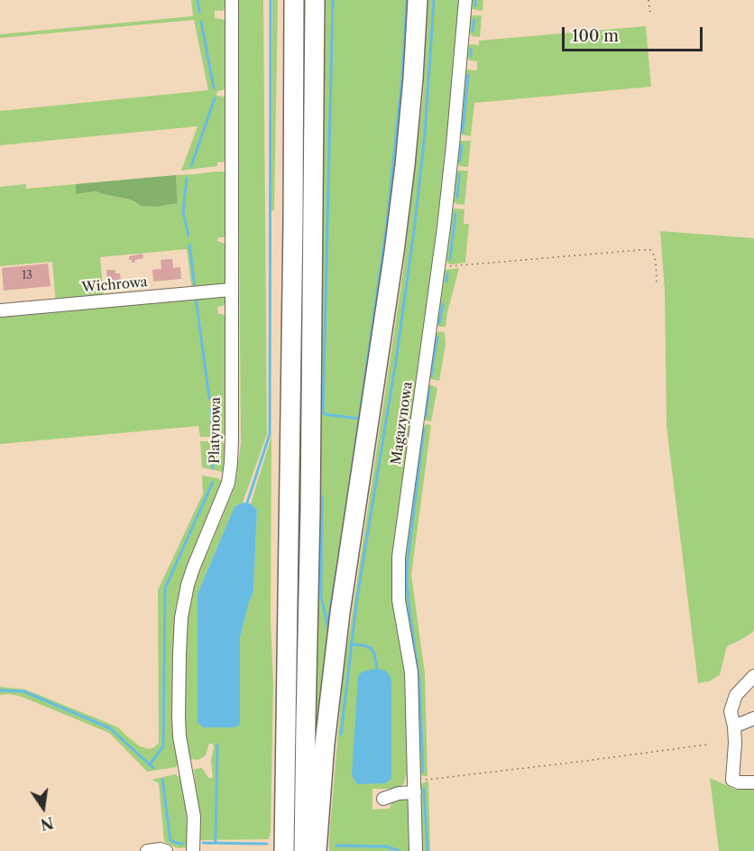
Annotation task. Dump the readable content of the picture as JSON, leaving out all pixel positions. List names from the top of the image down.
{
  "streets": {
    "street": ["Wichrowa", "Magazynowa", "Platynowa"]
  },
  "crossings": [
    ["Wichrowa", "Platynowa"]
  ],
  "house_numbers": ["13"],
  "scale_bar": "100 m",
  "north": "bottom"
}
